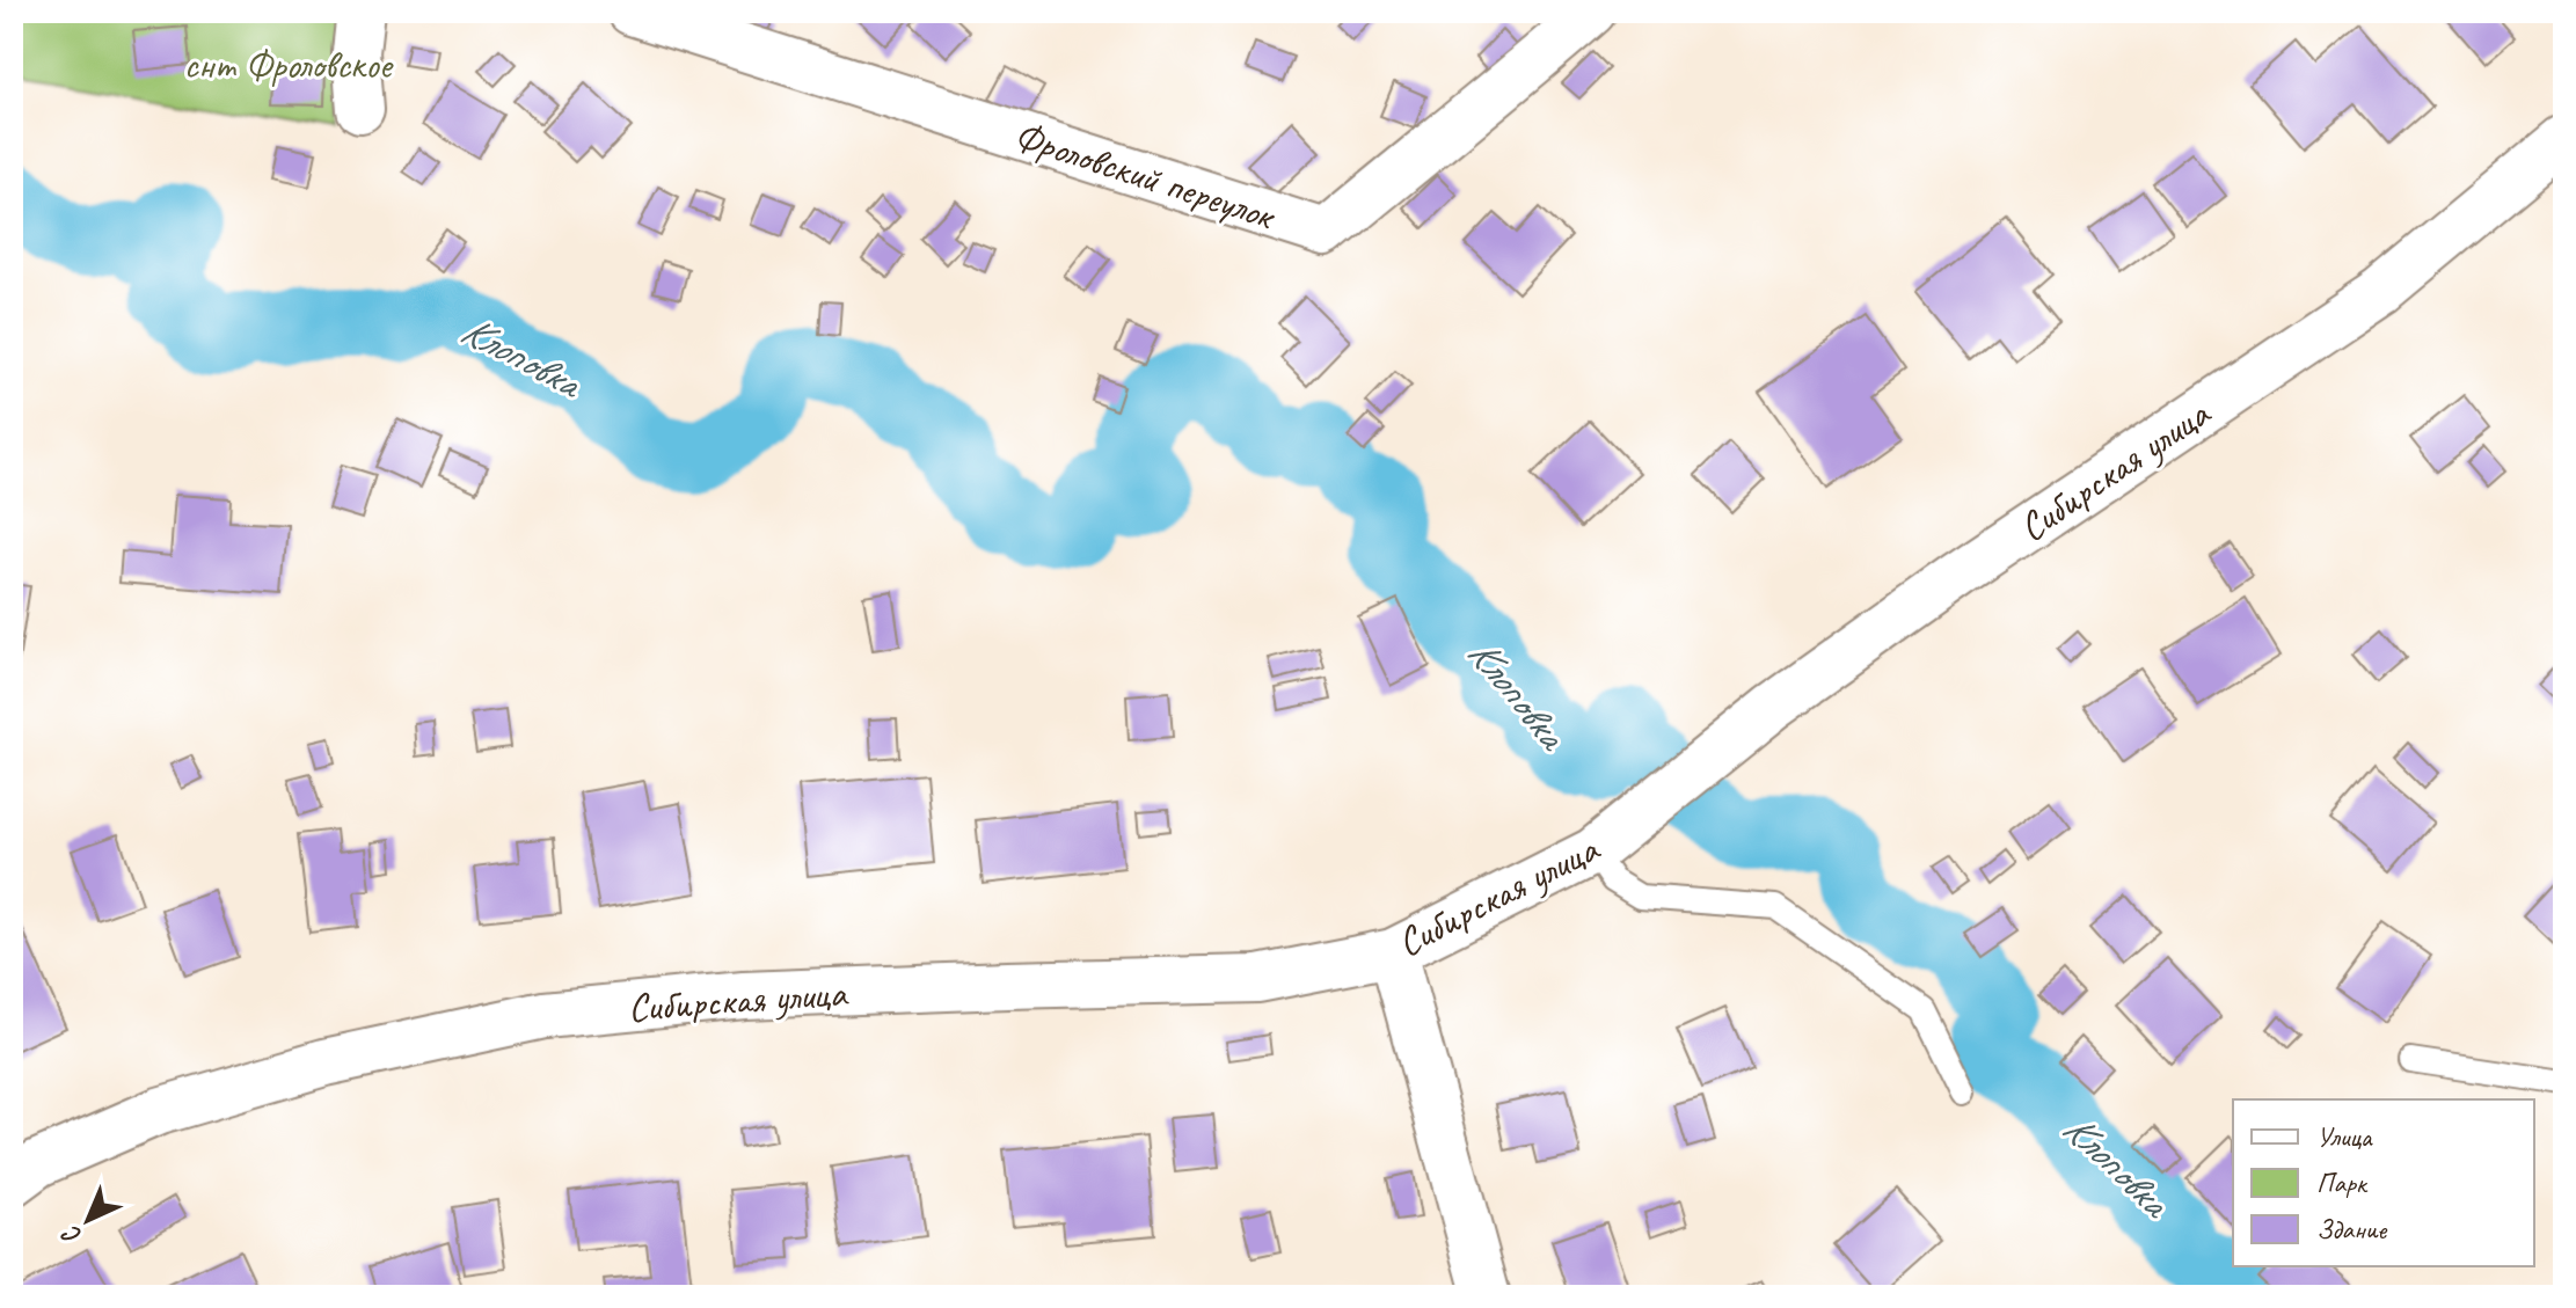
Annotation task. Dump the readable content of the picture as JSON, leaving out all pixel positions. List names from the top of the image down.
{
  "streets": {
    "street": ["Фроловский переулок", "Сибирская улица"]
  },
  "water": ["Клоповка"],
  "parks": ["снт Фроловское"],
  "legend": ["Улица", "Парк", "Здание"],
  "north": "bottom left"
}
